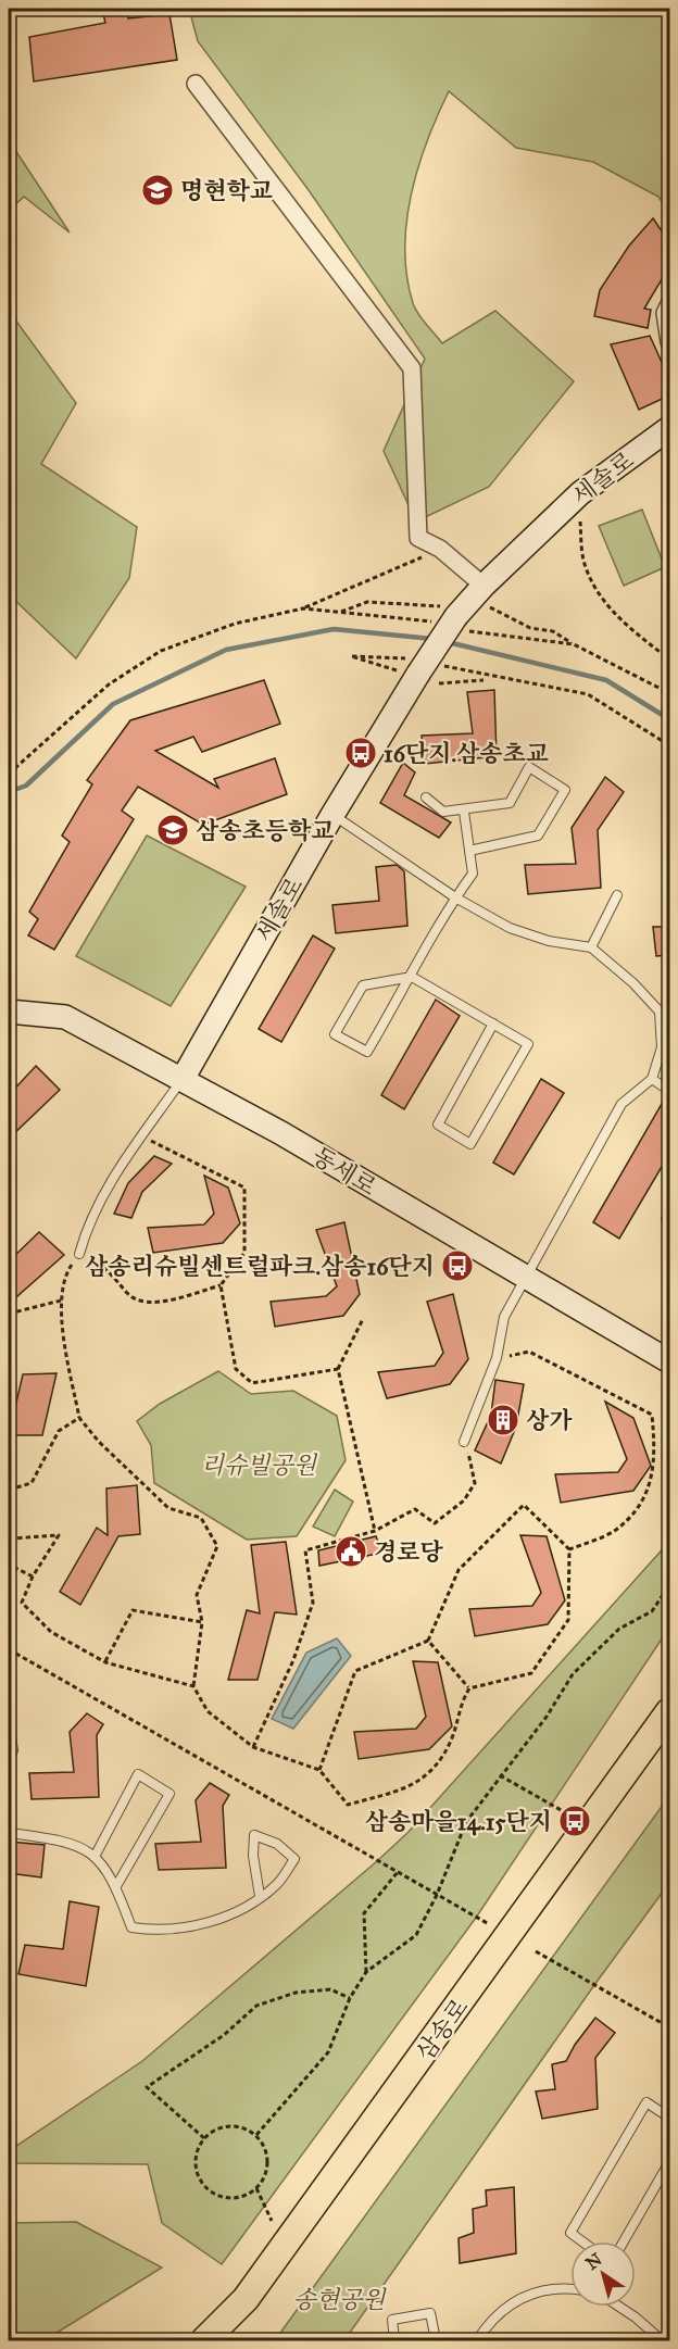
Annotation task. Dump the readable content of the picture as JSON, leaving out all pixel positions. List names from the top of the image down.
{
  "streets": {
    "main road": ["삼송로"],
    "street": ["세솔로", "동세로"]
  },
  "crossings": [
    ["세솔로", "동세로"]
  ],
  "parks": ["리슈빌공원", "송현공원"],
  "places": {
    "school or university": ["명현학교", "삼송초등학교"],
    "bus stop": ["16단지.삼송초교", "삼송리슈빌센트럴파크.삼송16단지", "삼송마을14.15단지"],
    "building": ["상가"],
    "public building": ["경로당"]
  },
  "north": "top left"
}
